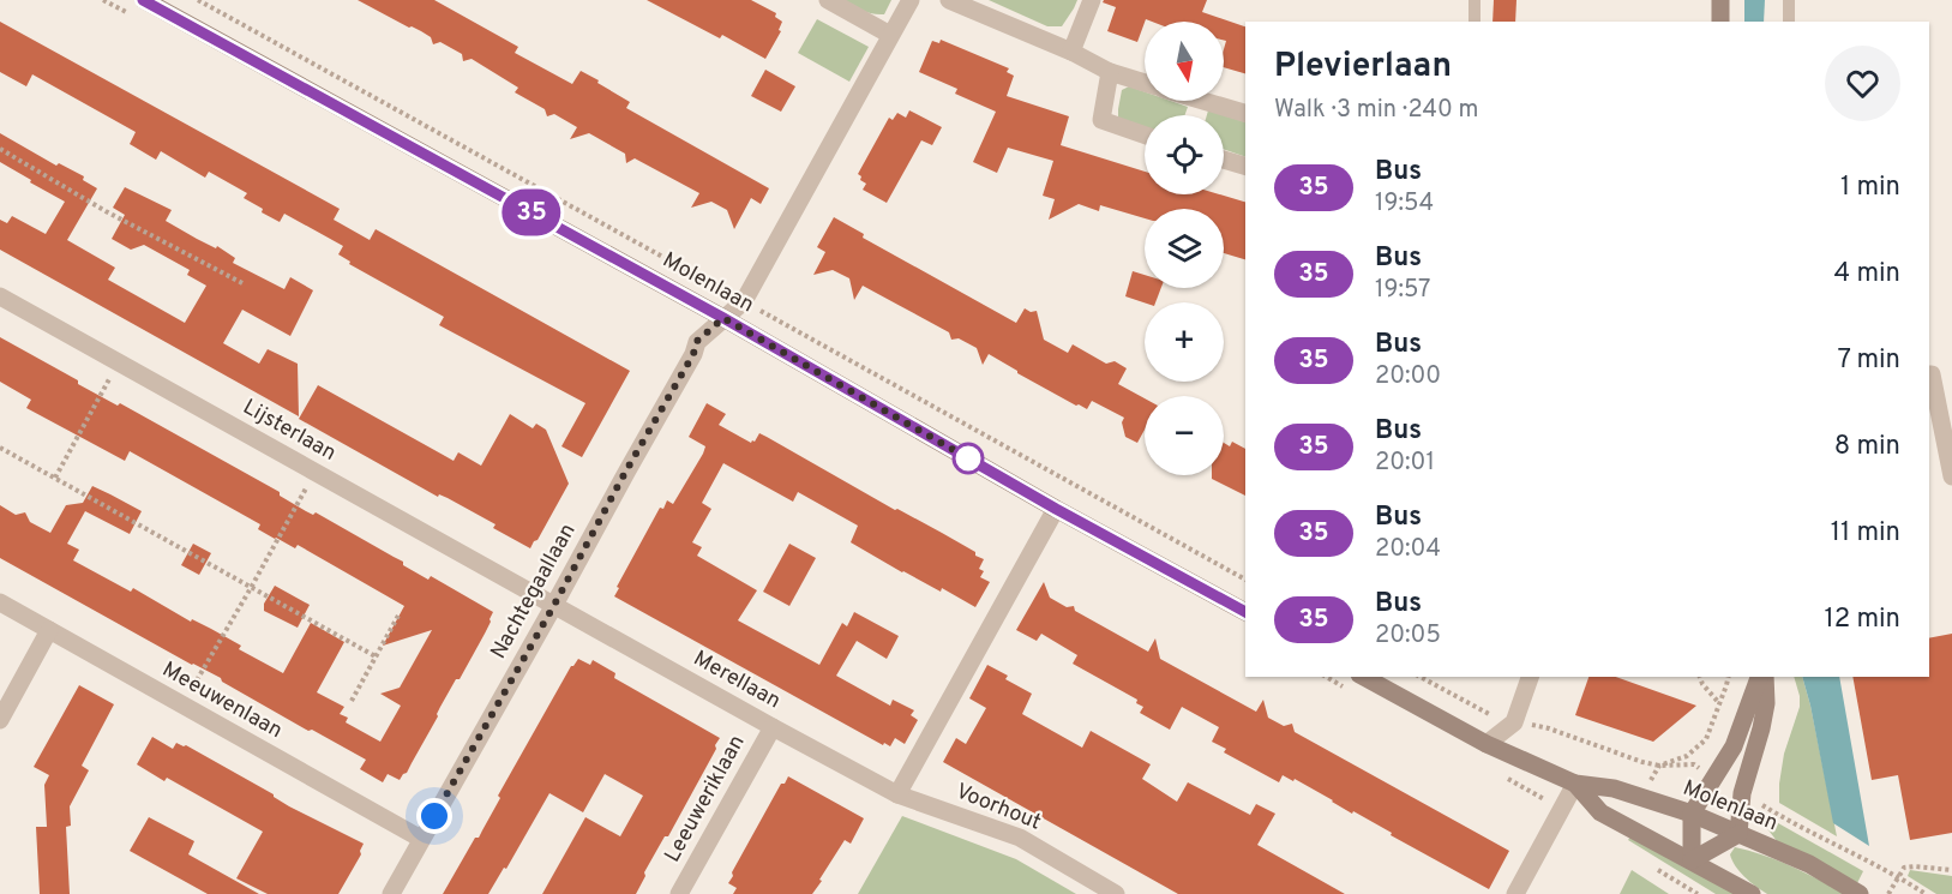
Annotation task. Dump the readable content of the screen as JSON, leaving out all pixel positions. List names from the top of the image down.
{
  "streets": {
    "main road": ["Molenlaan"],
    "street": [
      "Lijsterlaan",
      "Nachtegaallaan",
      "Merellaan",
      "Meeuwenlaan",
      "Leeuweriklaan",
      "Voorhout"
    ]
  },
  "crossings": [
    ["Molenlaan", "Nachtegaallaan"],
    ["Lijsterlaan", "Nachtegaallaan"],
    ["Lijsterlaan", "Merellaan"],
    ["Nachtegaallaan", "Merellaan"],
    ["Nachtegaallaan", "Meeuwenlaan"],
    ["Merellaan", "Leeuweriklaan"],
    ["Merellaan", "Voorhout"]
  ],
  "lines": ["bus line 35"],
  "north": "bottom",
  "page": {
    "on_map": "35",
    "map_buttons": ["+", "−"],
    "heading": ["Plevierlaan", "Walk · 3 min · 240 m"],
    "list": [
      {
        "mark": "35",
        "name": "Bus",
        "note": "19:54",
        "value": "1 min"
      },
      {
        "mark": "35",
        "name": "Bus",
        "note": "19:57",
        "value": "4 min"
      },
      {
        "mark": "35",
        "name": "Bus",
        "note": "20:00",
        "value": "7 min"
      },
      {
        "mark": "35",
        "name": "Bus",
        "note": "20:01",
        "value": "8 min"
      },
      {
        "mark": "35",
        "name": "Bus",
        "note": "20:04",
        "value": "11 min"
      },
      {
        "mark": "35",
        "name": "Bus",
        "note": "20:05",
        "value": "12 min"
      }
    ]
  }
}
